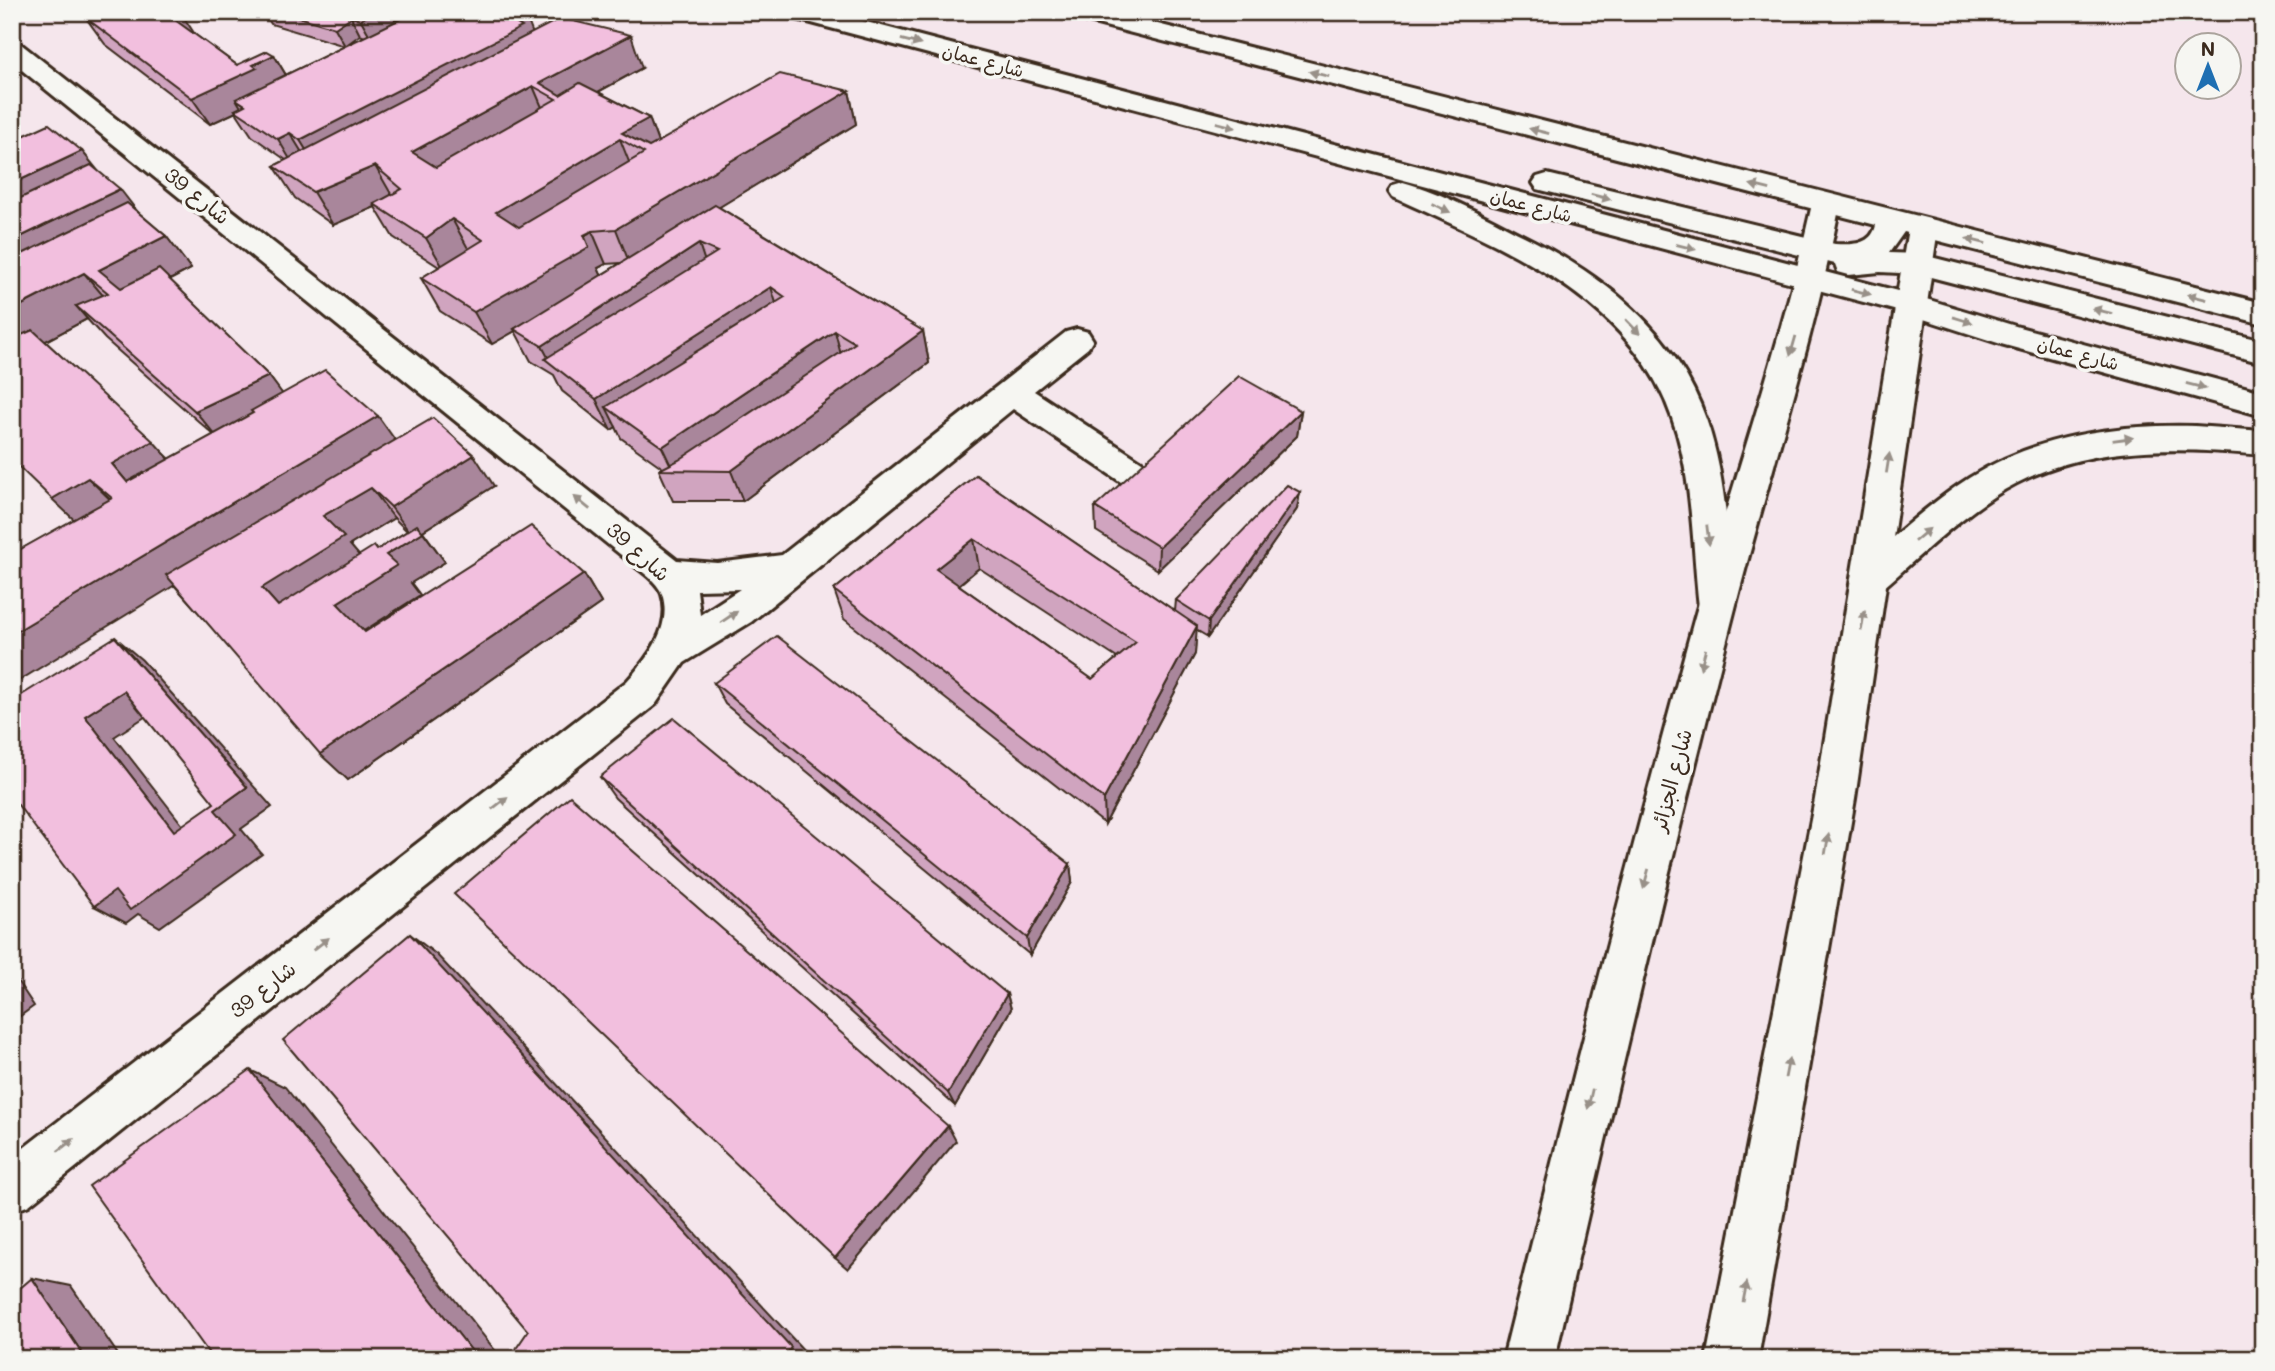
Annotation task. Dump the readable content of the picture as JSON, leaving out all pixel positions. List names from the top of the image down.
{
  "streets": {
    "main road": ["شارع عمان", "شارع 39", "شارع الجزائر"]
  },
  "crossings": [
    ["شارع عمان", "شارع الجزائر"]
  ],
  "north": "top"
}
